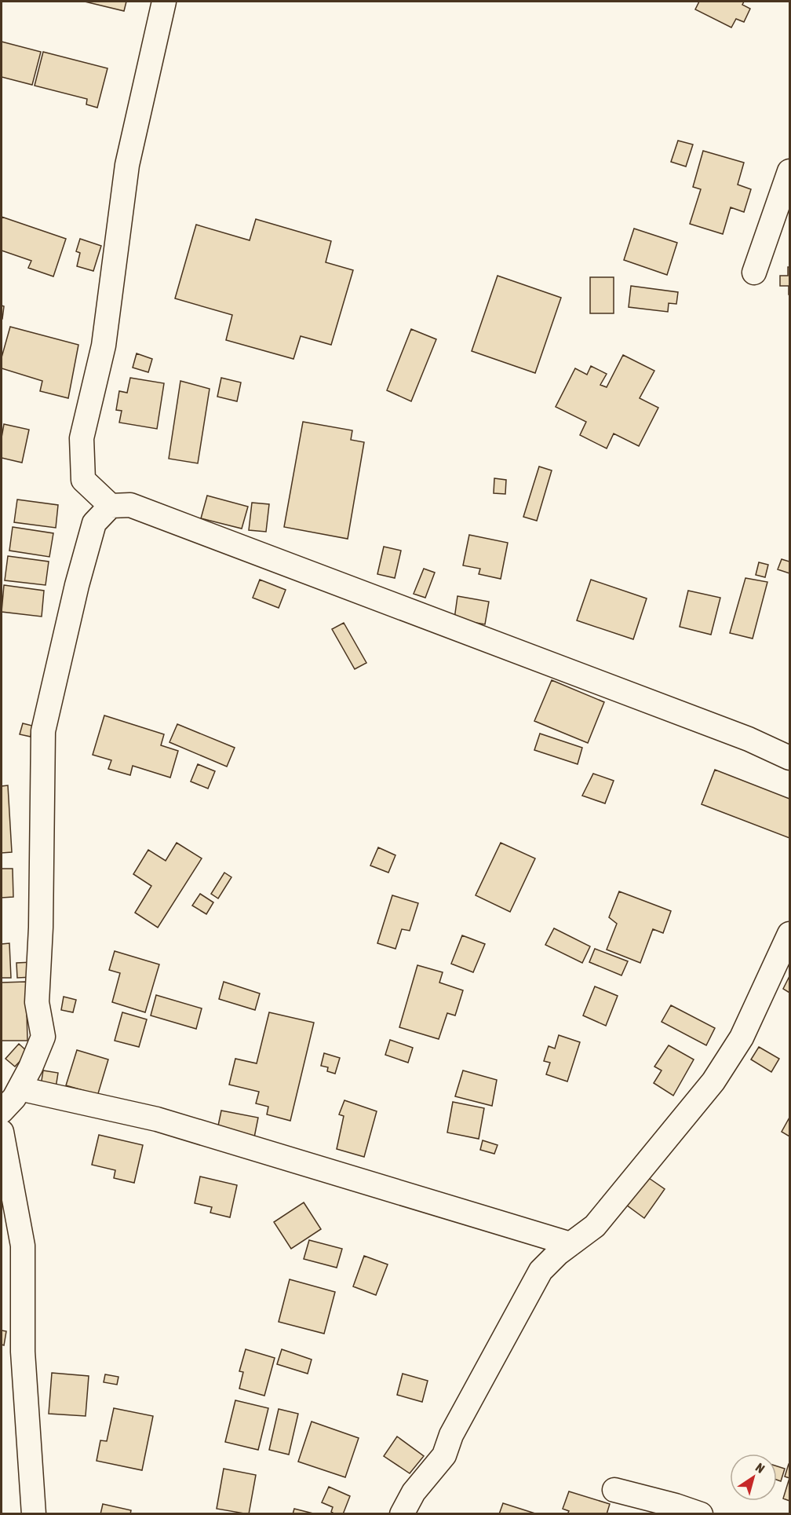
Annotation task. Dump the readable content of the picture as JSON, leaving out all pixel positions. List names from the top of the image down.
{
  "north": "top right"
}
